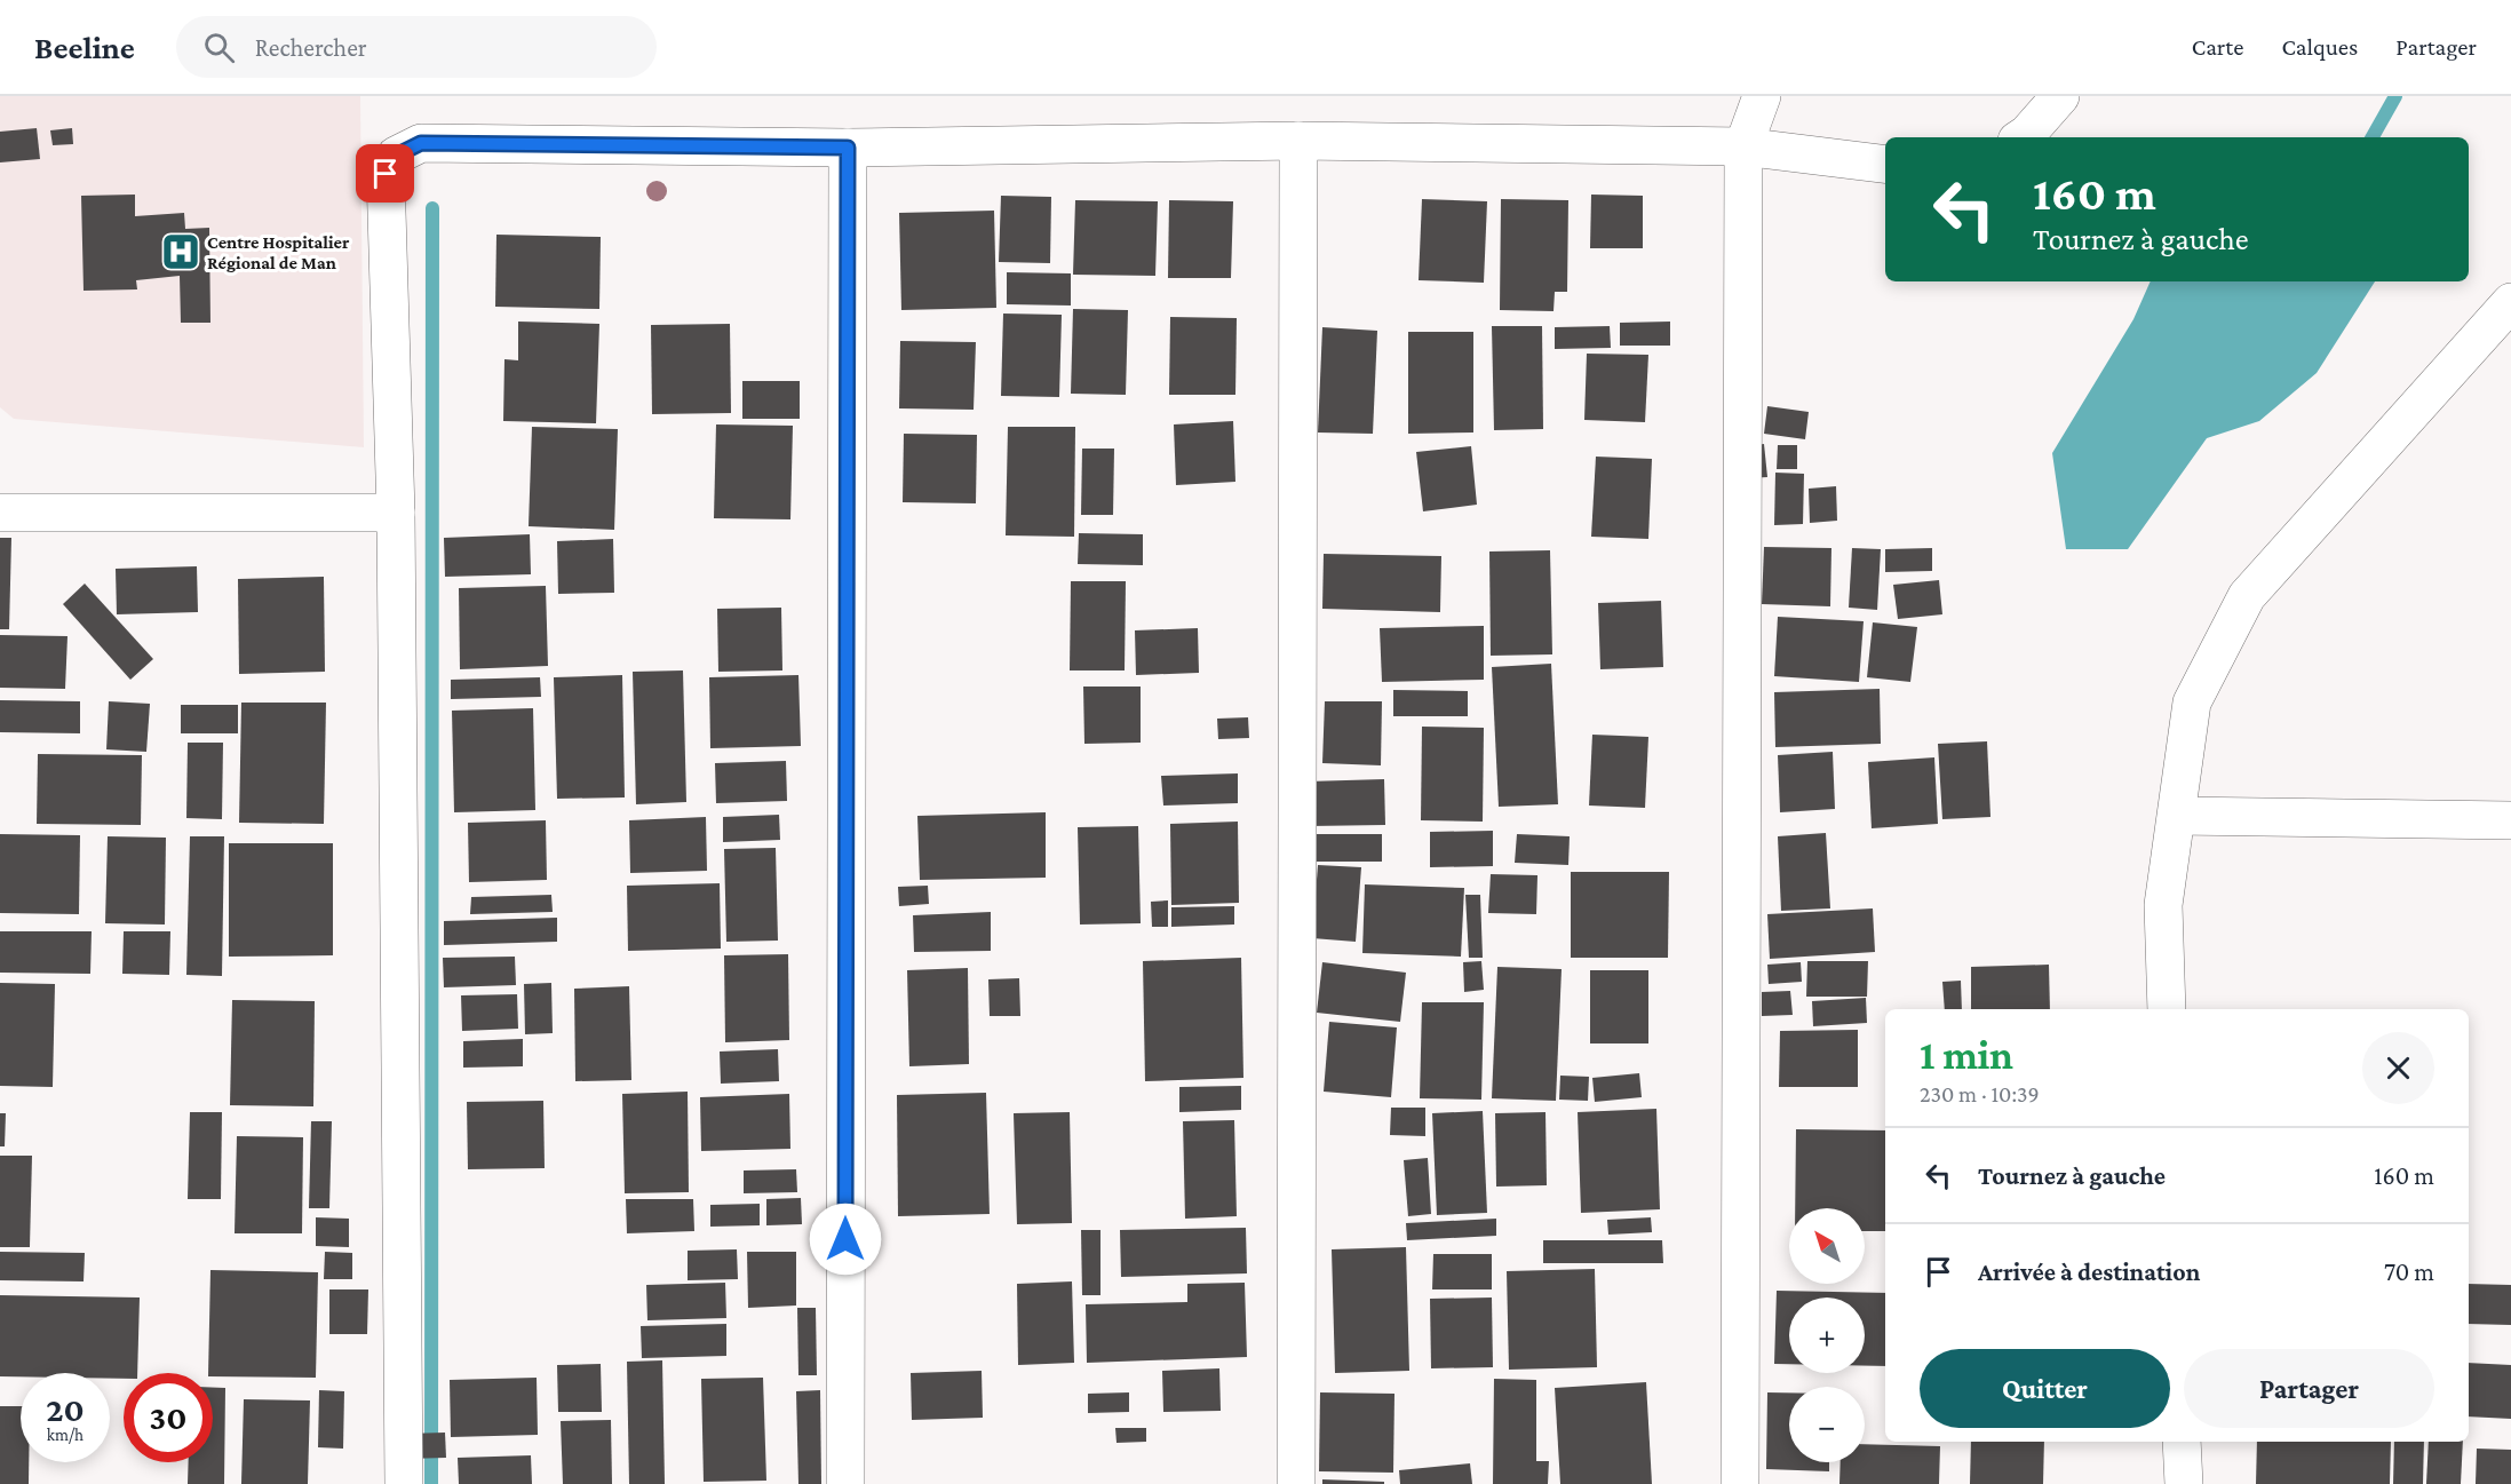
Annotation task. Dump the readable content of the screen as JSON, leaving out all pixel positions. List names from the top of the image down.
{
  "places": {
    "hospital": ["Centre Hospitalier Régional de Man"]
  },
  "north": "top left",
  "page": {
    "header": "Beeline",
    "search": "Rechercher",
    "nav": ["Carte", "Calques", "Partager"],
    "turn": ["160 m", "Tournez à gauche"],
    "heading": ["1 min", "230 m · 10:39"],
    "list": [
      {
        "name": "Tournez à gauche",
        "value": "160 m"
      },
      {
        "name": "Arrivée à destination",
        "value": "70 m"
      }
    ],
    "map_buttons": ["+", "−"],
    "buttons": ["Quitter", "Partager"],
    "speed": "20 km/h",
    "limit": "30"
  }
}
